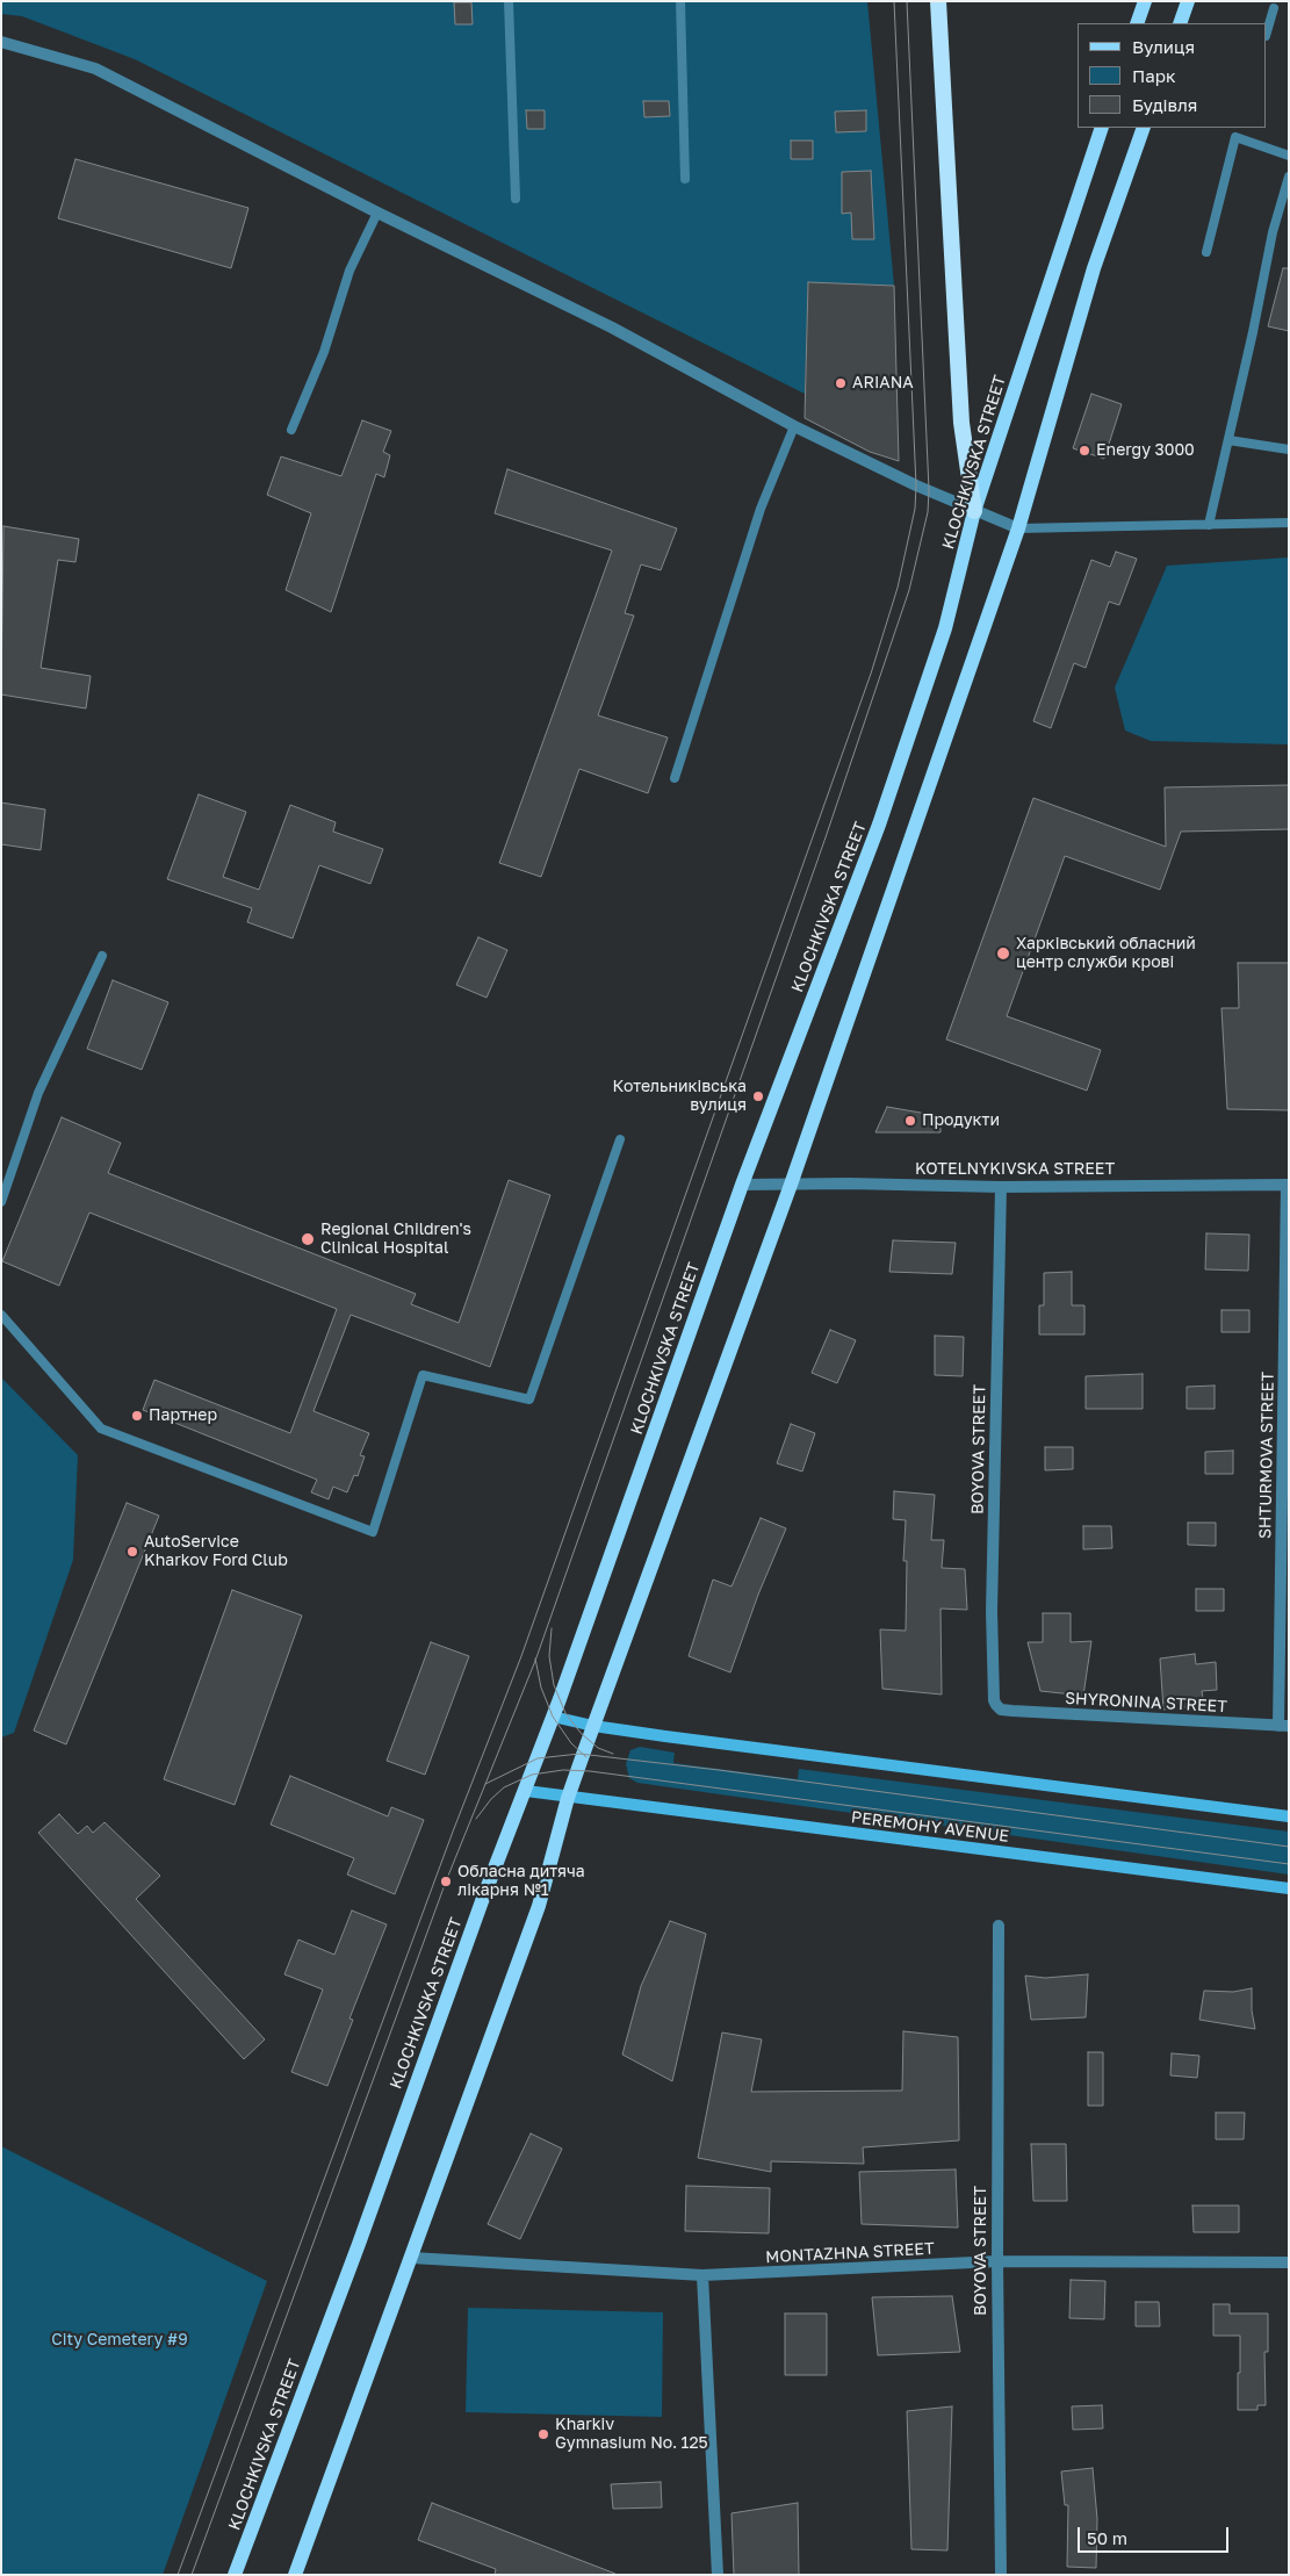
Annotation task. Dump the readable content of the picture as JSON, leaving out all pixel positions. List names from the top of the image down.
{
  "streets": {
    "main road": ["KLOCHKIVSKA STREET", "PEREMOHY AVENUE"],
    "street": [
      "KOTELNYKIVSKA STREET",
      "BOYOVA STREET",
      "SHTURMOVA STREET",
      "SHYRONINA STREET",
      "MONTAZHNA STREET"
    ]
  },
  "crossings": [
    ["KLOCHKIVSKA STREET", "KOTELNYKIVSKA STREET"],
    ["KLOCHKIVSKA STREET", "PEREMOHY AVENUE"],
    ["KOTELNYKIVSKA STREET", "BOYOVA STREET"],
    ["KOTELNYKIVSKA STREET", "SHTURMOVA STREET"],
    ["BOYOVA STREET", "SHYRONINA STREET"],
    ["BOYOVA STREET", "MONTAZHNA STREET"],
    ["SHTURMOVA STREET", "SHYRONINA STREET"]
  ],
  "parks": ["City Cemetery #9"],
  "places": [
    "ARIANA",
    "Energy 3000",
    "Харківський обласний центр служби крові",
    "Котельниківська вулиця",
    "Продукти",
    "Regional Children's Clinical Hospital",
    "Партнер",
    "AutoService Kharkov Ford Club",
    "Обласна дитяча лікарня №1",
    "Kharkiv Gymnasium No. 125"
  ],
  "legend": ["Вулиця", "Парк", "Будівля"],
  "scale_bar": "50 m"
}
